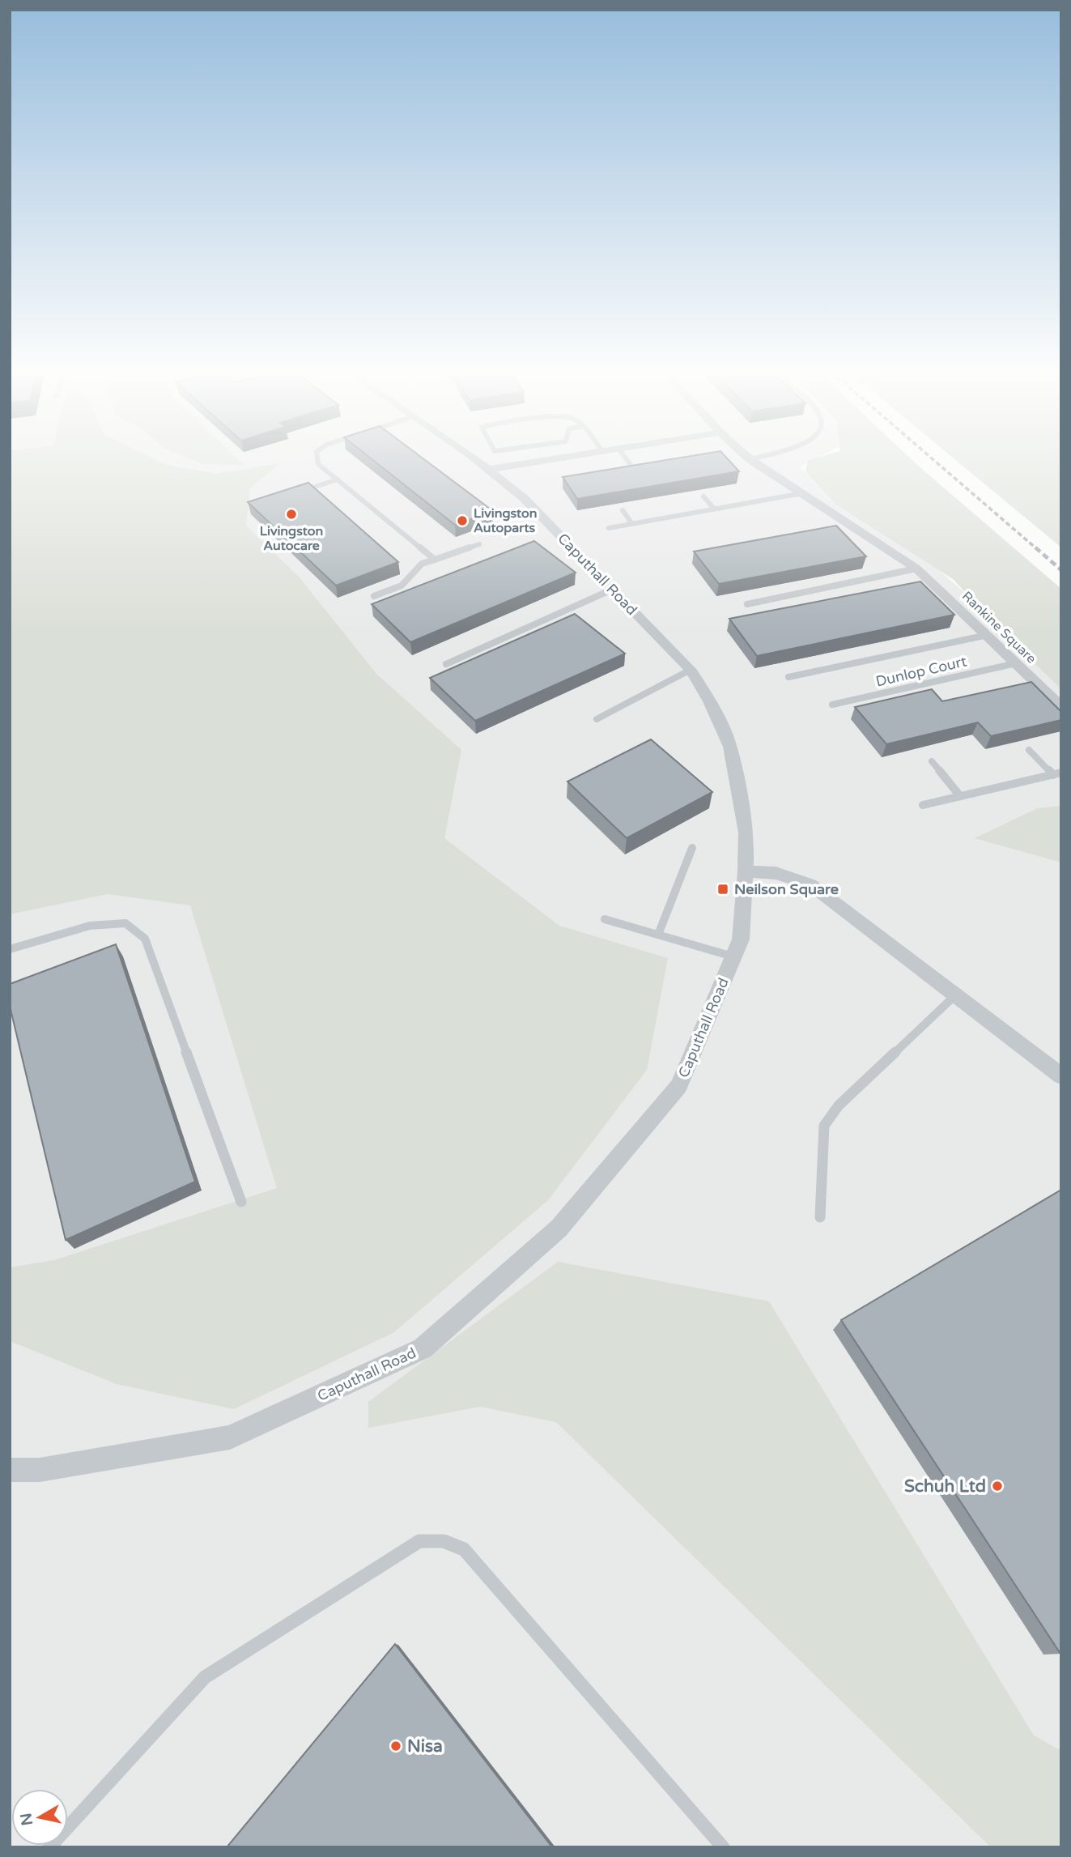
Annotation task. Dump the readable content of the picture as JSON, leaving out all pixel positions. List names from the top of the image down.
{
  "streets": {
    "street": ["Caputhall Road", "Rankine Square"],
    "lane": ["Dunlop Court"]
  },
  "crossings": [
    ["Rankine Square", "Dunlop Court"]
  ],
  "places": {
    "other": [
      "Livingston Autocare",
      "Livingston Autoparts",
      "Schuh Ltd",
      "Nisa"
    ],
    "transit": ["Neilson Square"]
  },
  "north": "left"
}
